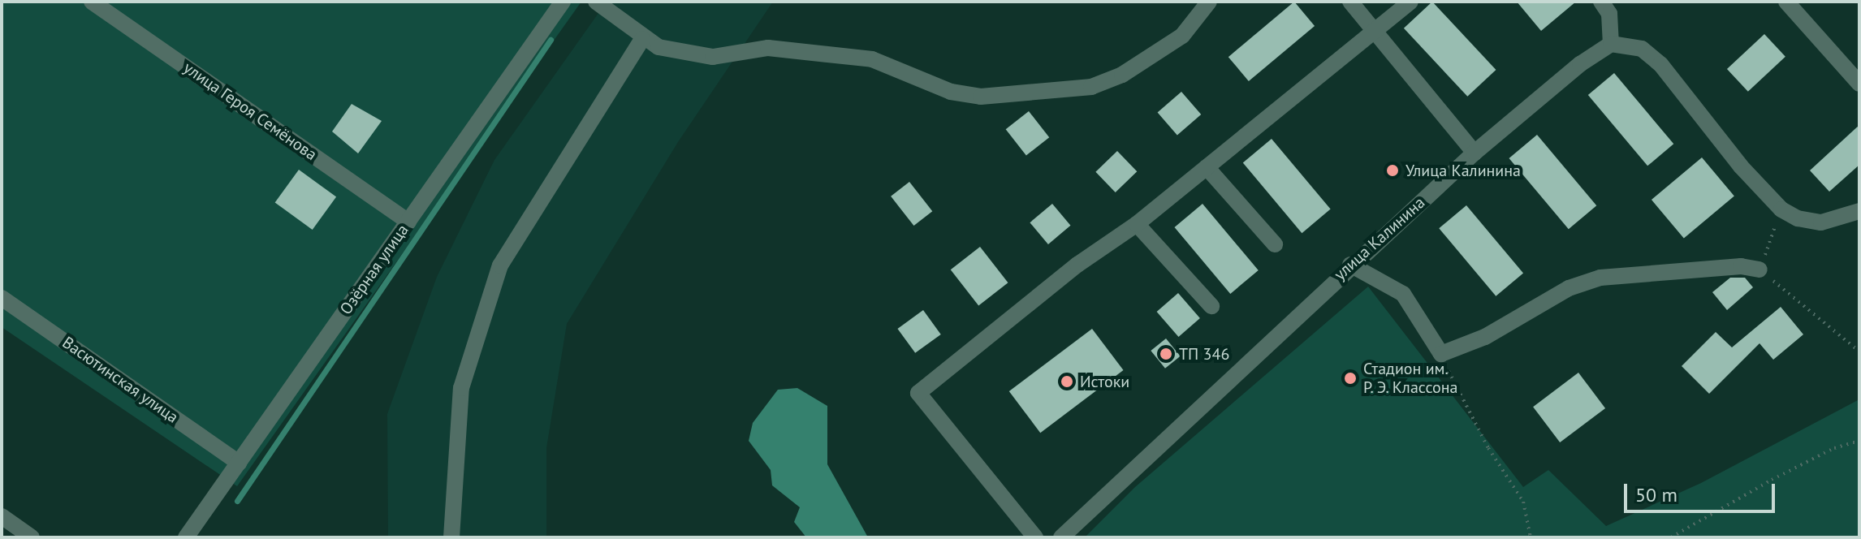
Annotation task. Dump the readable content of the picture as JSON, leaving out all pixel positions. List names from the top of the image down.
{
  "streets": {
    "street": [
      "улица Героя Семёнова",
      "улица Калинина",
      "Озёрная улица",
      "Васютинская улица"
    ]
  },
  "crossings": [
    ["улица Героя Семёнова", "Озёрная улица"],
    ["Озёрная улица", "Васютинская улица"]
  ],
  "places": [
    "Улица Калинина",
    "ТП 346",
    "Стадион им. Р. Э. Классона",
    "Истоки"
  ],
  "scale_bar": "50 m"
}
